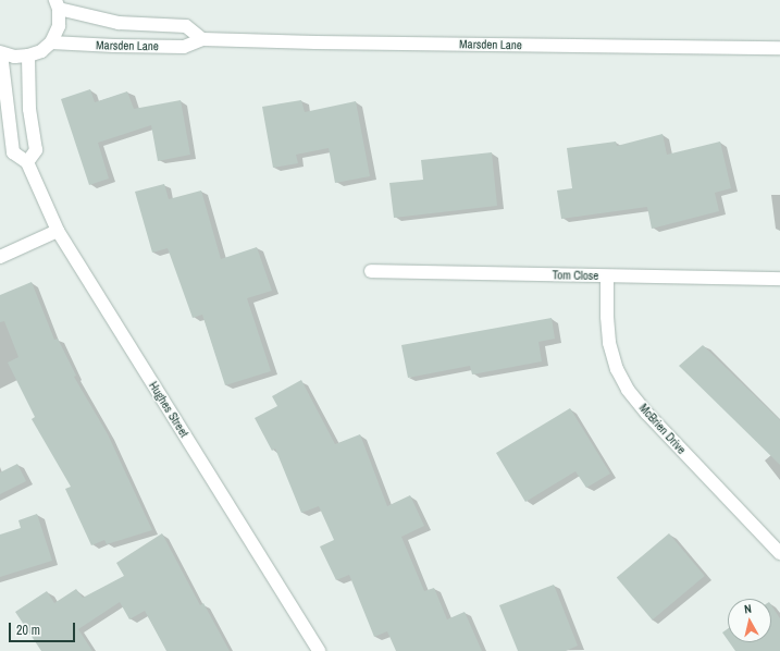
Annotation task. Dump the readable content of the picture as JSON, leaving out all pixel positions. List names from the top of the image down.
{
  "streets": {
    "street": [
      "Marsden Lane",
      "Tom Close",
      "Hughes Street",
      "McBrien Drive"
    ]
  },
  "crossings": [
    ["Tom Close", "McBrien Drive"]
  ],
  "scale_bar": "20 m",
  "north": "top"
}
